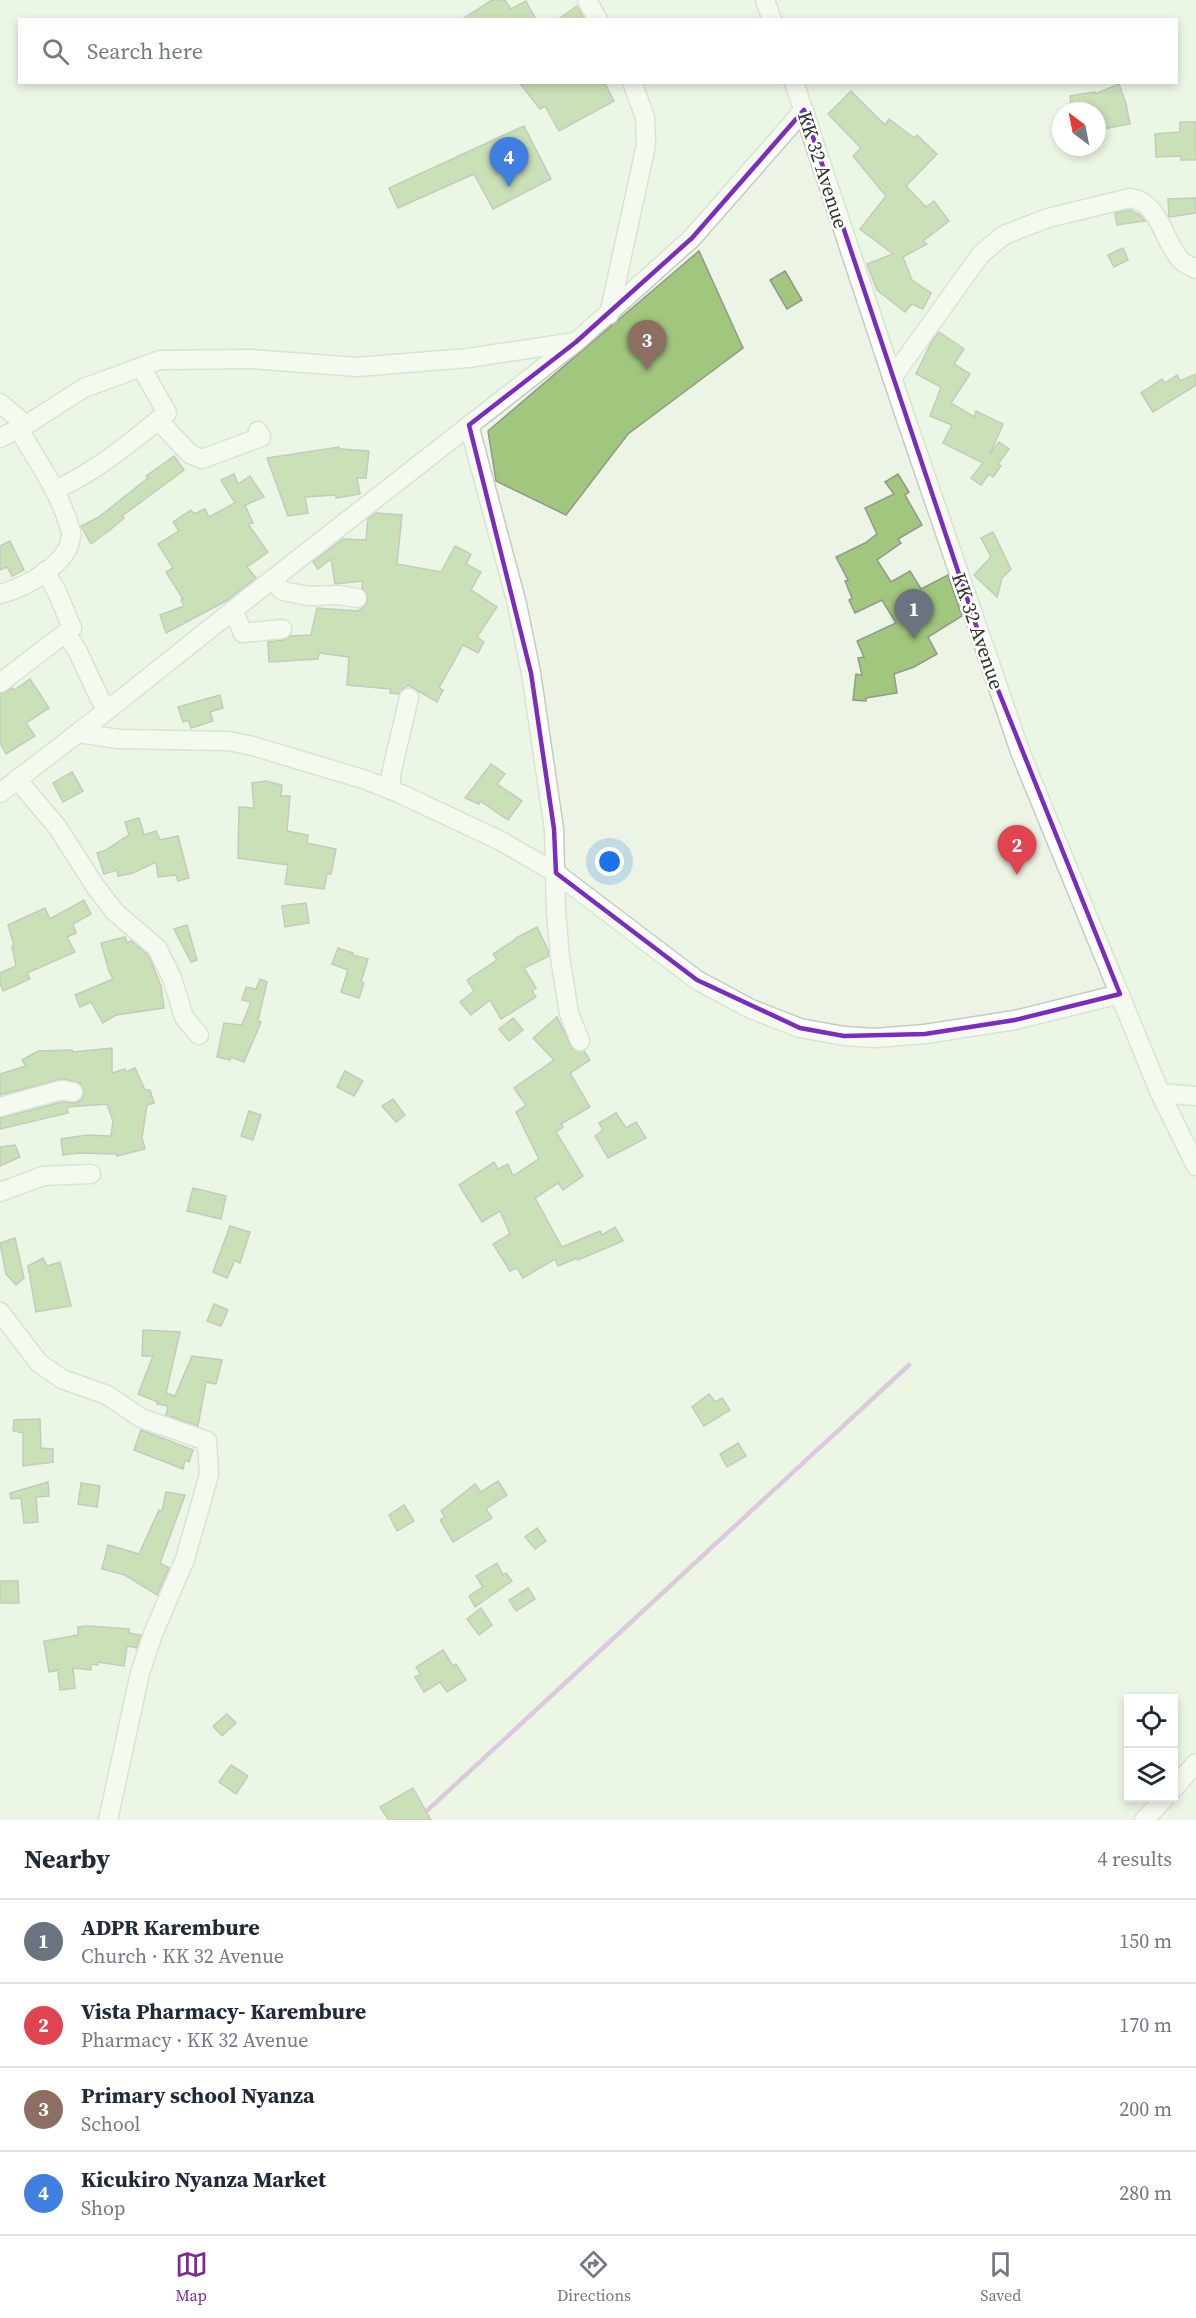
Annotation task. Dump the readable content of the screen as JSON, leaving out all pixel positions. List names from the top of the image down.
{
  "streets": {
    "street": ["KK 32 Avenue"]
  },
  "north": "top left",
  "page": {
    "search": "Search here",
    "pins": [
      "4",
      "3",
      "1",
      "2"
    ],
    "heading": ["Nearby", "4 results"],
    "list": [
      {
        "mark": "1",
        "name": "ADPR Karembure",
        "note": "Church · KK 32 Avenue",
        "value": "150 m"
      },
      {
        "mark": "2",
        "name": "Vista Pharmacy- Karembure",
        "note": "Pharmacy · KK 32 Avenue",
        "value": "170 m"
      },
      {
        "mark": "3",
        "name": "Primary school Nyanza",
        "note": "School",
        "value": "200 m"
      },
      {
        "mark": "4",
        "name": "Kicukiro Nyanza Market",
        "note": "Shop",
        "value": "280 m"
      }
    ],
    "nav": ["Map", "Directions", "Saved"]
  }
}
